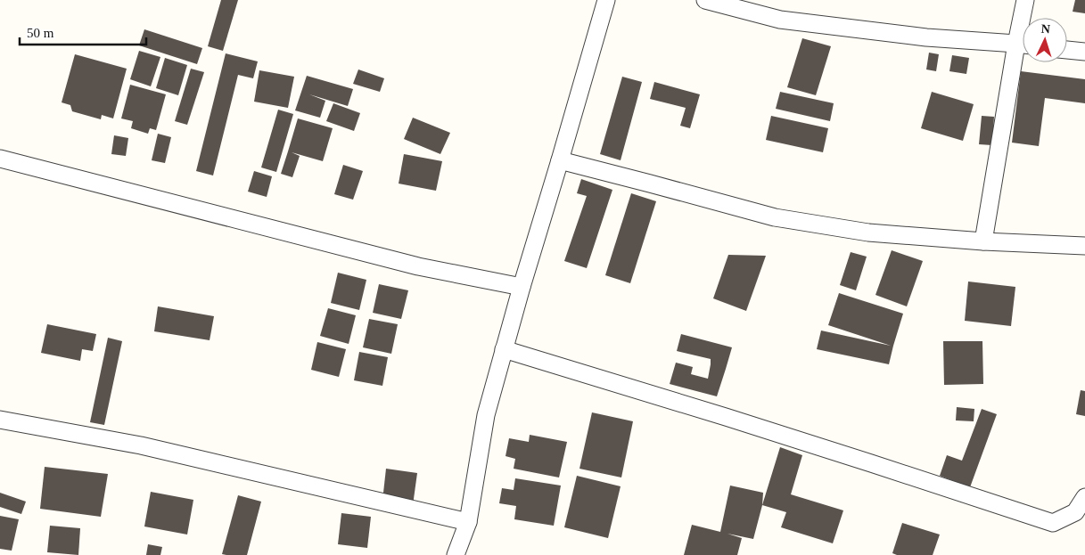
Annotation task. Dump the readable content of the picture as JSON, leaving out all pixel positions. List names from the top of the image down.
{
  "scale_bar": "50 m",
  "north": "top"
}
